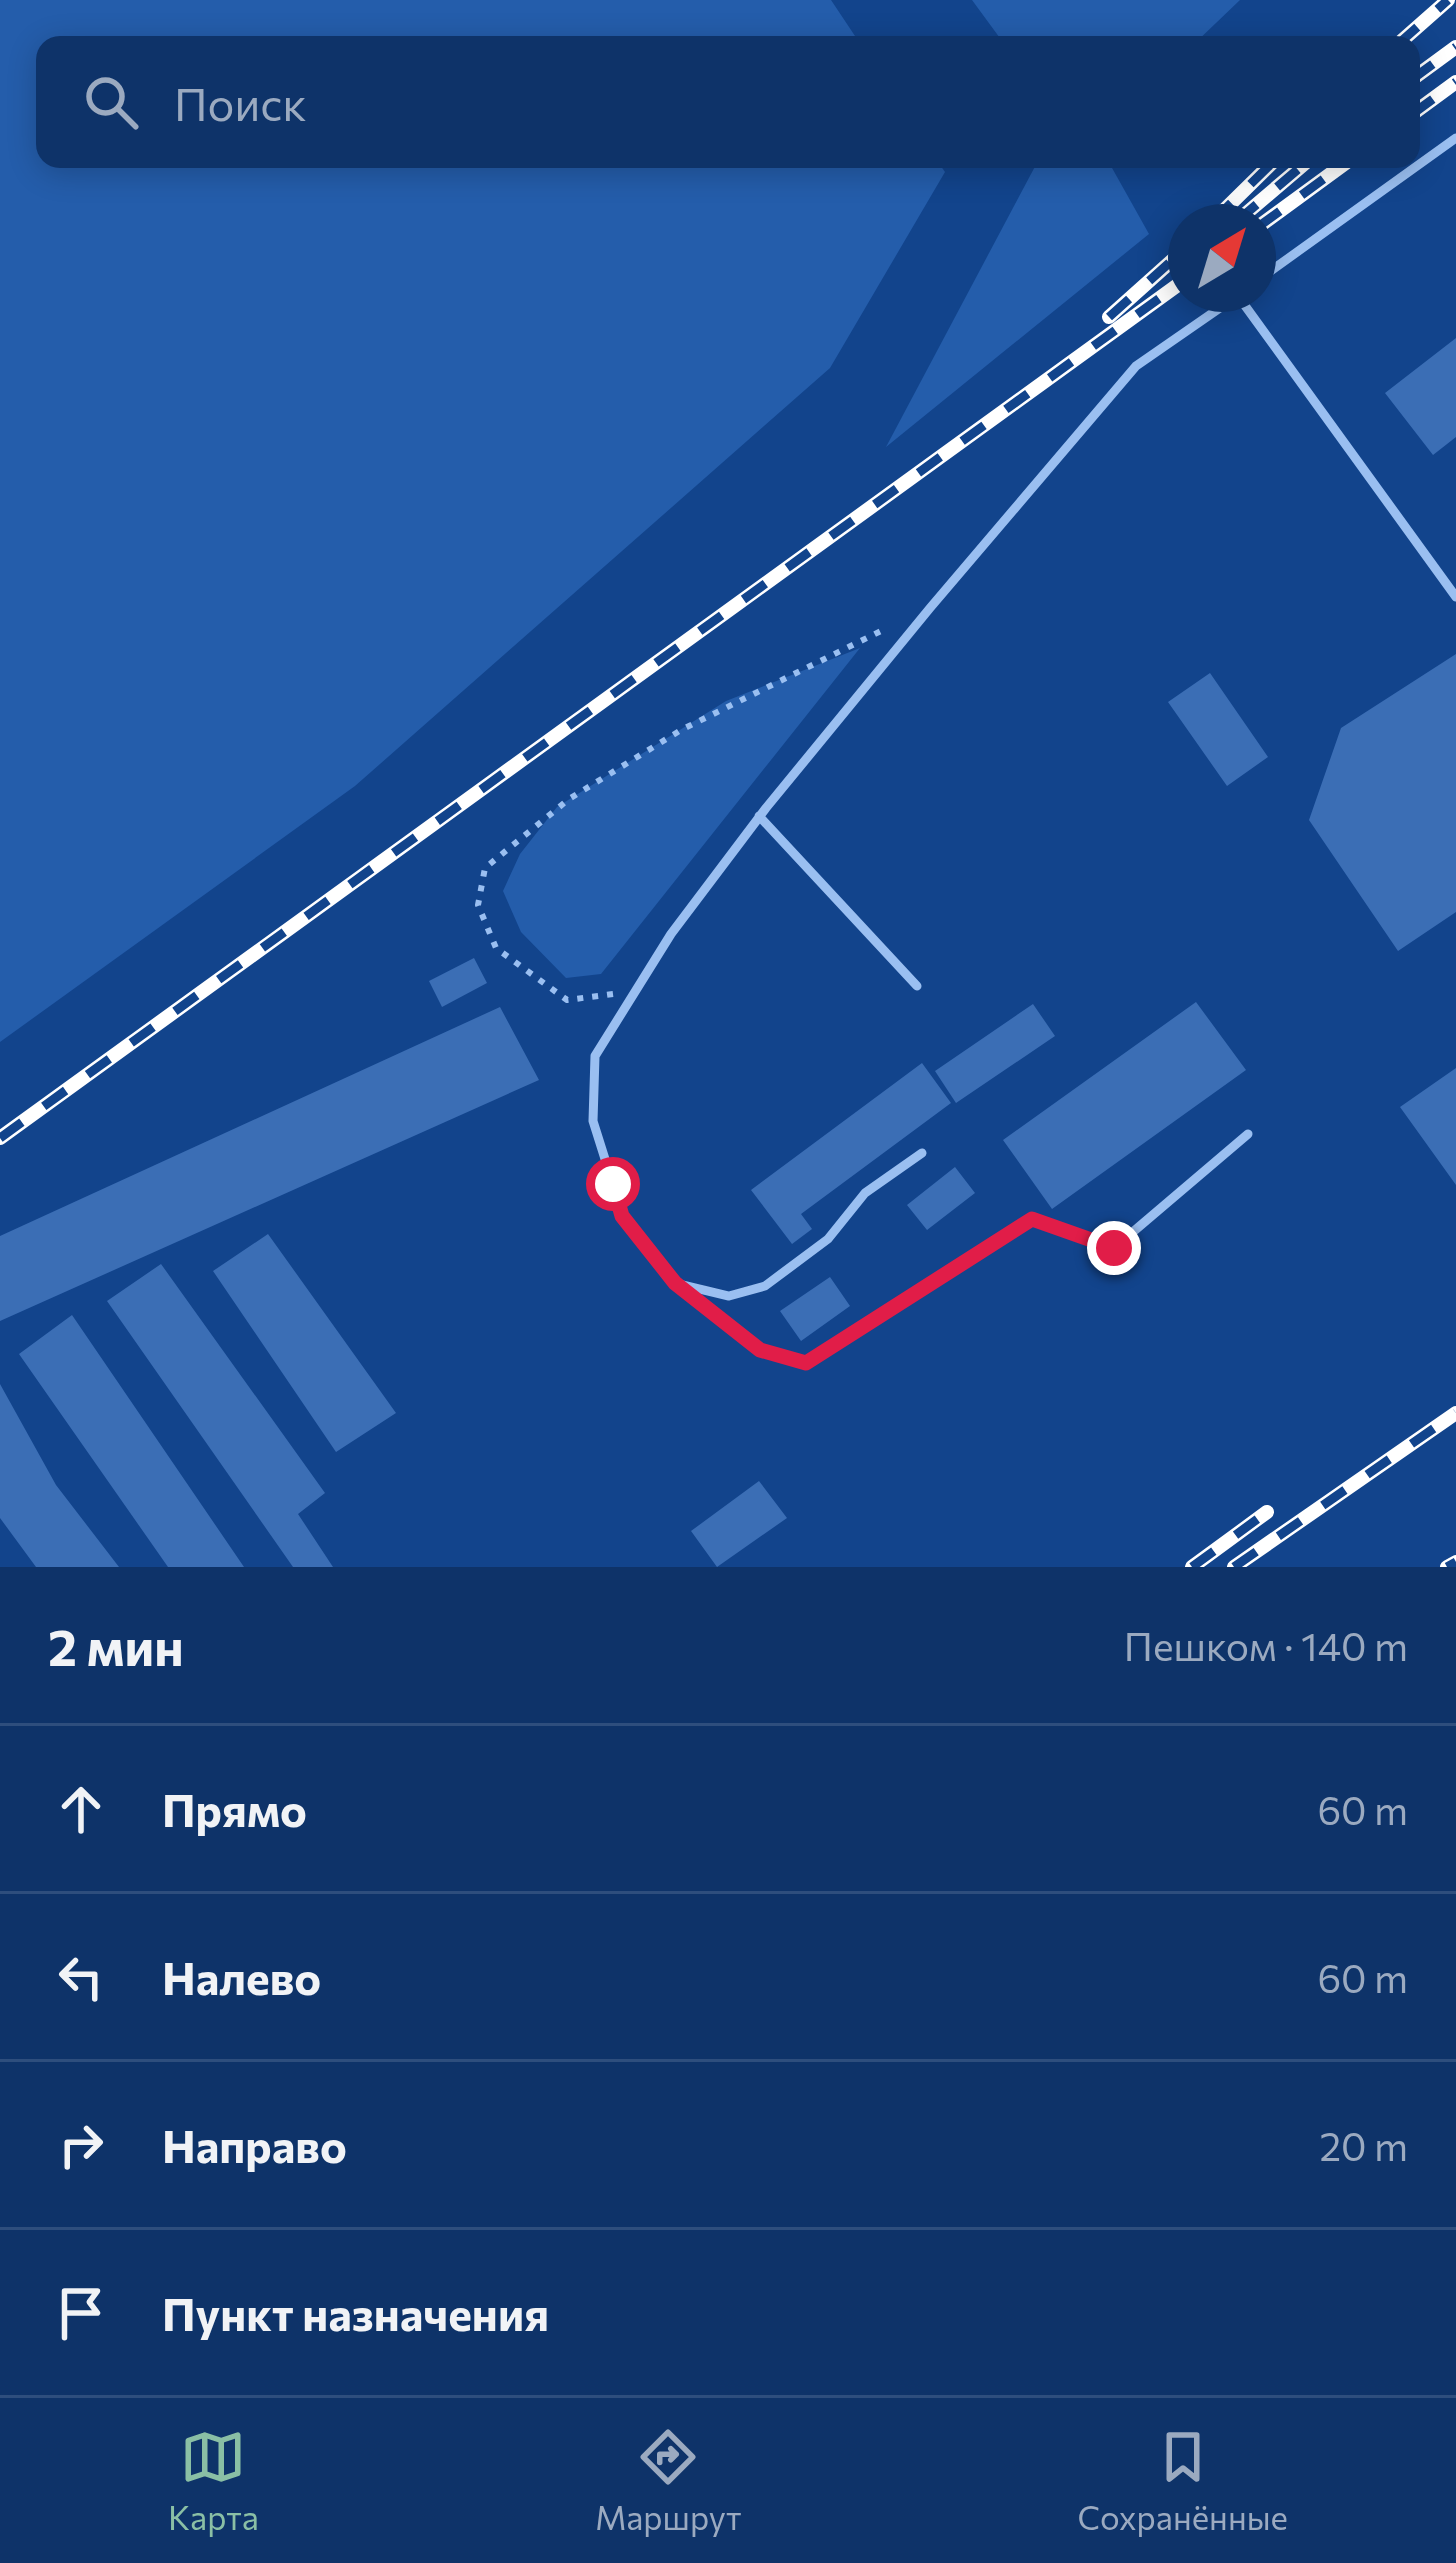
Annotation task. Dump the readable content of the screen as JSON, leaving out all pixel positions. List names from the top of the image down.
{
  "north": "top right",
  "page": {
    "search": "Поиск",
    "heading": ["2 мин", "Пешком · 140 m"],
    "list": [
      ["Прямо", "60 m"],
      ["Налево", "60 m"],
      ["Направо", "20 m"],
      "Пункт назначения"
    ],
    "nav": ["Карта", "Маршрут", "Сохранённые"]
  }
}
